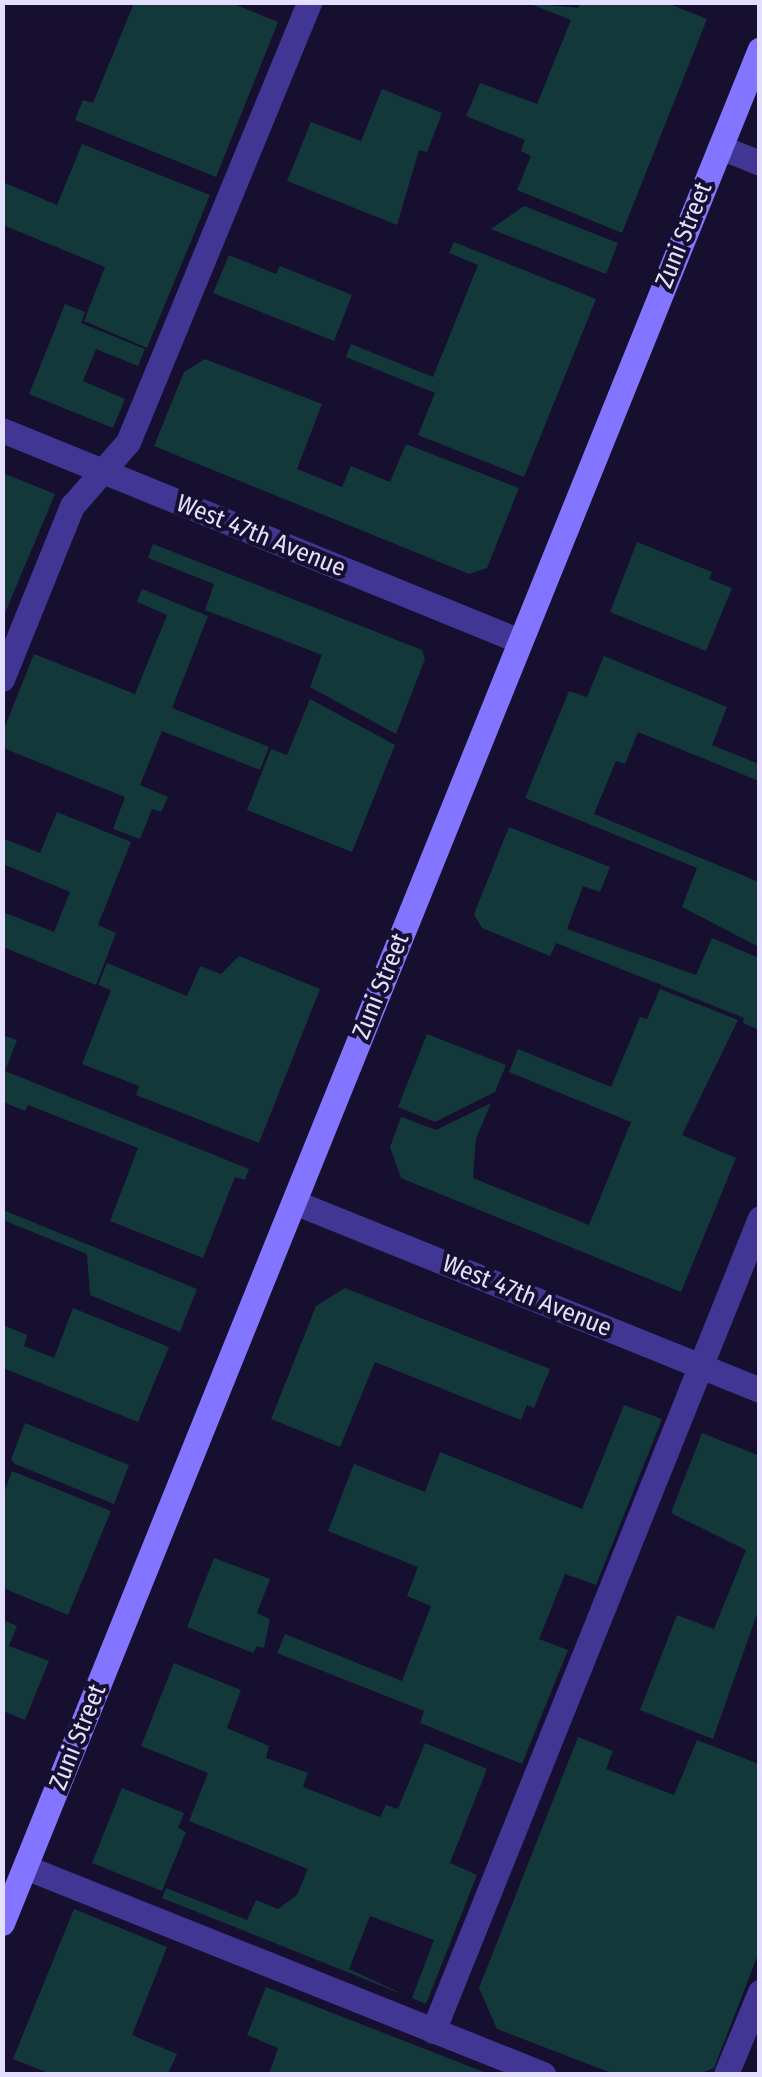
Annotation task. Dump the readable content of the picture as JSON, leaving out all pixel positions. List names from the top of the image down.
{
  "streets": {
    "street": ["Zuni Street", "West 47th Avenue"]
  },
  "crossings": [
    ["Zuni Street", "West 47th Avenue"]
  ]
}
